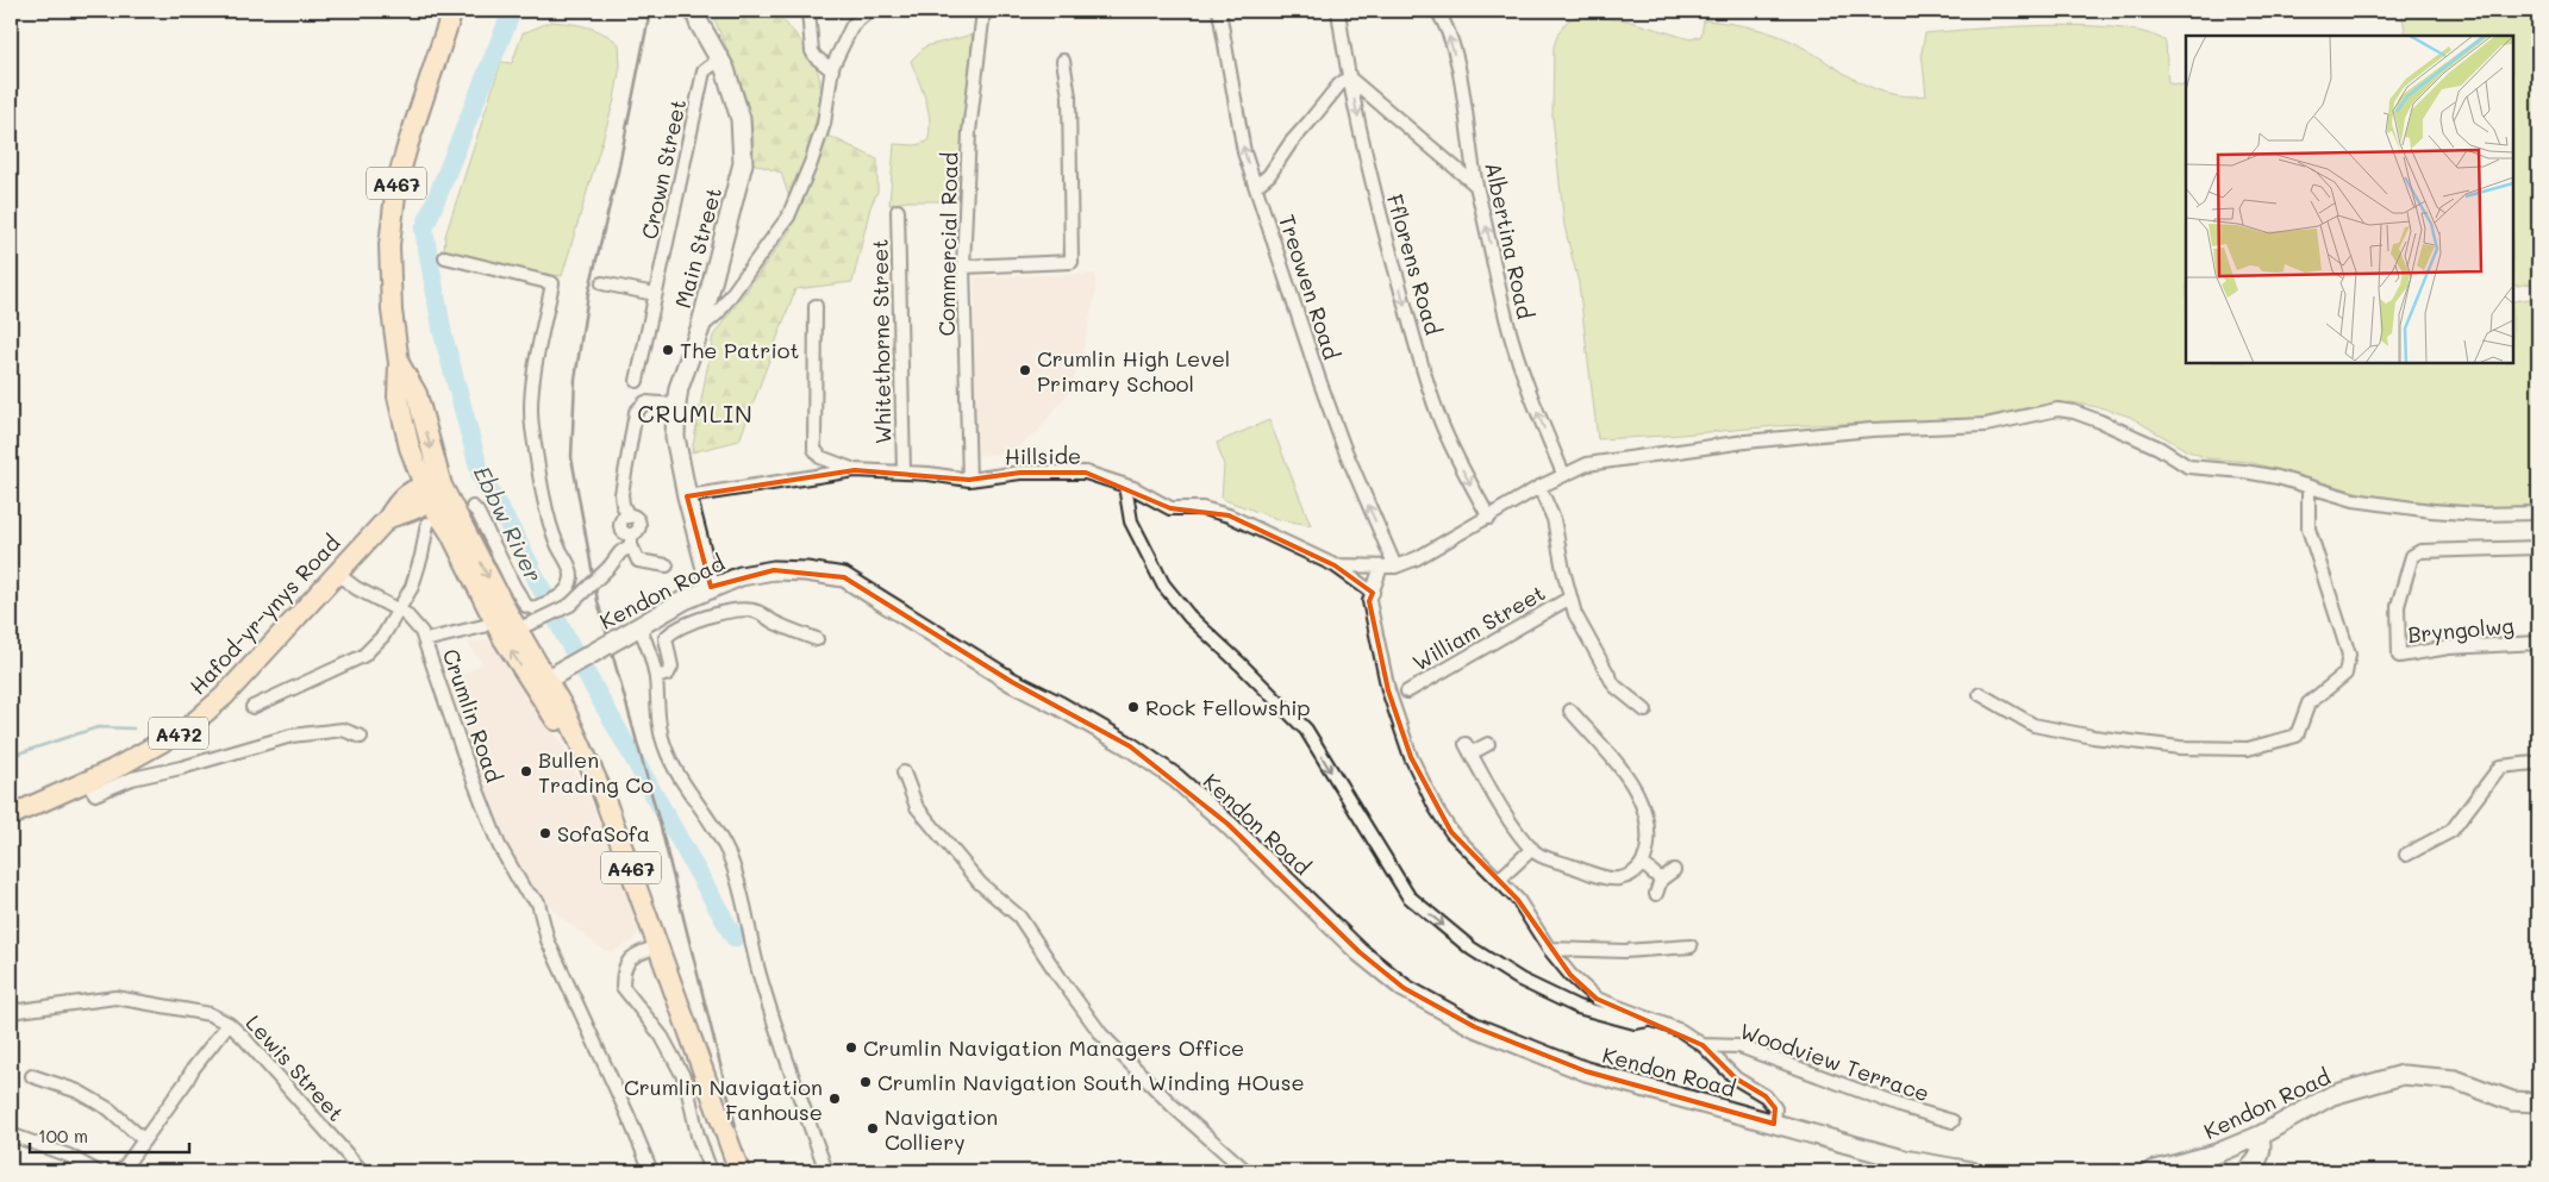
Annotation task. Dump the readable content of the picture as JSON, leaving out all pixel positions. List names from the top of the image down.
{
  "streets": {
    "main road": [
      "A467",
      "Main Street",
      "Kendon Road",
      "Hafod-yr-ynys Road",
      "A472"
    ],
    "street": [
      "Crown Street",
      "Albertina Road",
      "Commercial Road",
      "Fflorens Road",
      "Treowen Road",
      "Whitethorne Street",
      "Hillside",
      "William Street",
      "Bryngolwg",
      "Crumlin Road",
      "Woodview Terrace",
      "Lewis Street"
    ]
  },
  "crossings": [
    ["Crown Street", "Main Street"],
    ["A467", "Kendon Road"],
    ["A467", "Hafod-yr-ynys Road"],
    ["Commercial Road", "Hillside"],
    ["Main Street", "Hillside"],
    ["Main Street", "Kendon Road"],
    ["Treowen Road", "Hillside"],
    ["Whitethorne Street", "Hillside"],
    ["Hafod-yr-ynys Road", "Crumlin Road"]
  ],
  "one_way": ["Albertina Road", "Fflorens Road", "Treowen Road"],
  "districts": ["CRUMLIN"],
  "water": ["Ebbw River"],
  "places": [
    "The Patriot",
    "Crumlin High Level Primary School",
    "Rock Fellowship",
    "Bullen Trading Co",
    "SofaSofa",
    "Crumlin Navigation Managers Office",
    "Crumlin Navigation South Winding HOuse",
    "Crumlin Navigation Fanhouse",
    "Navigation Colliery"
  ],
  "scale_bar": "100 m"
}
